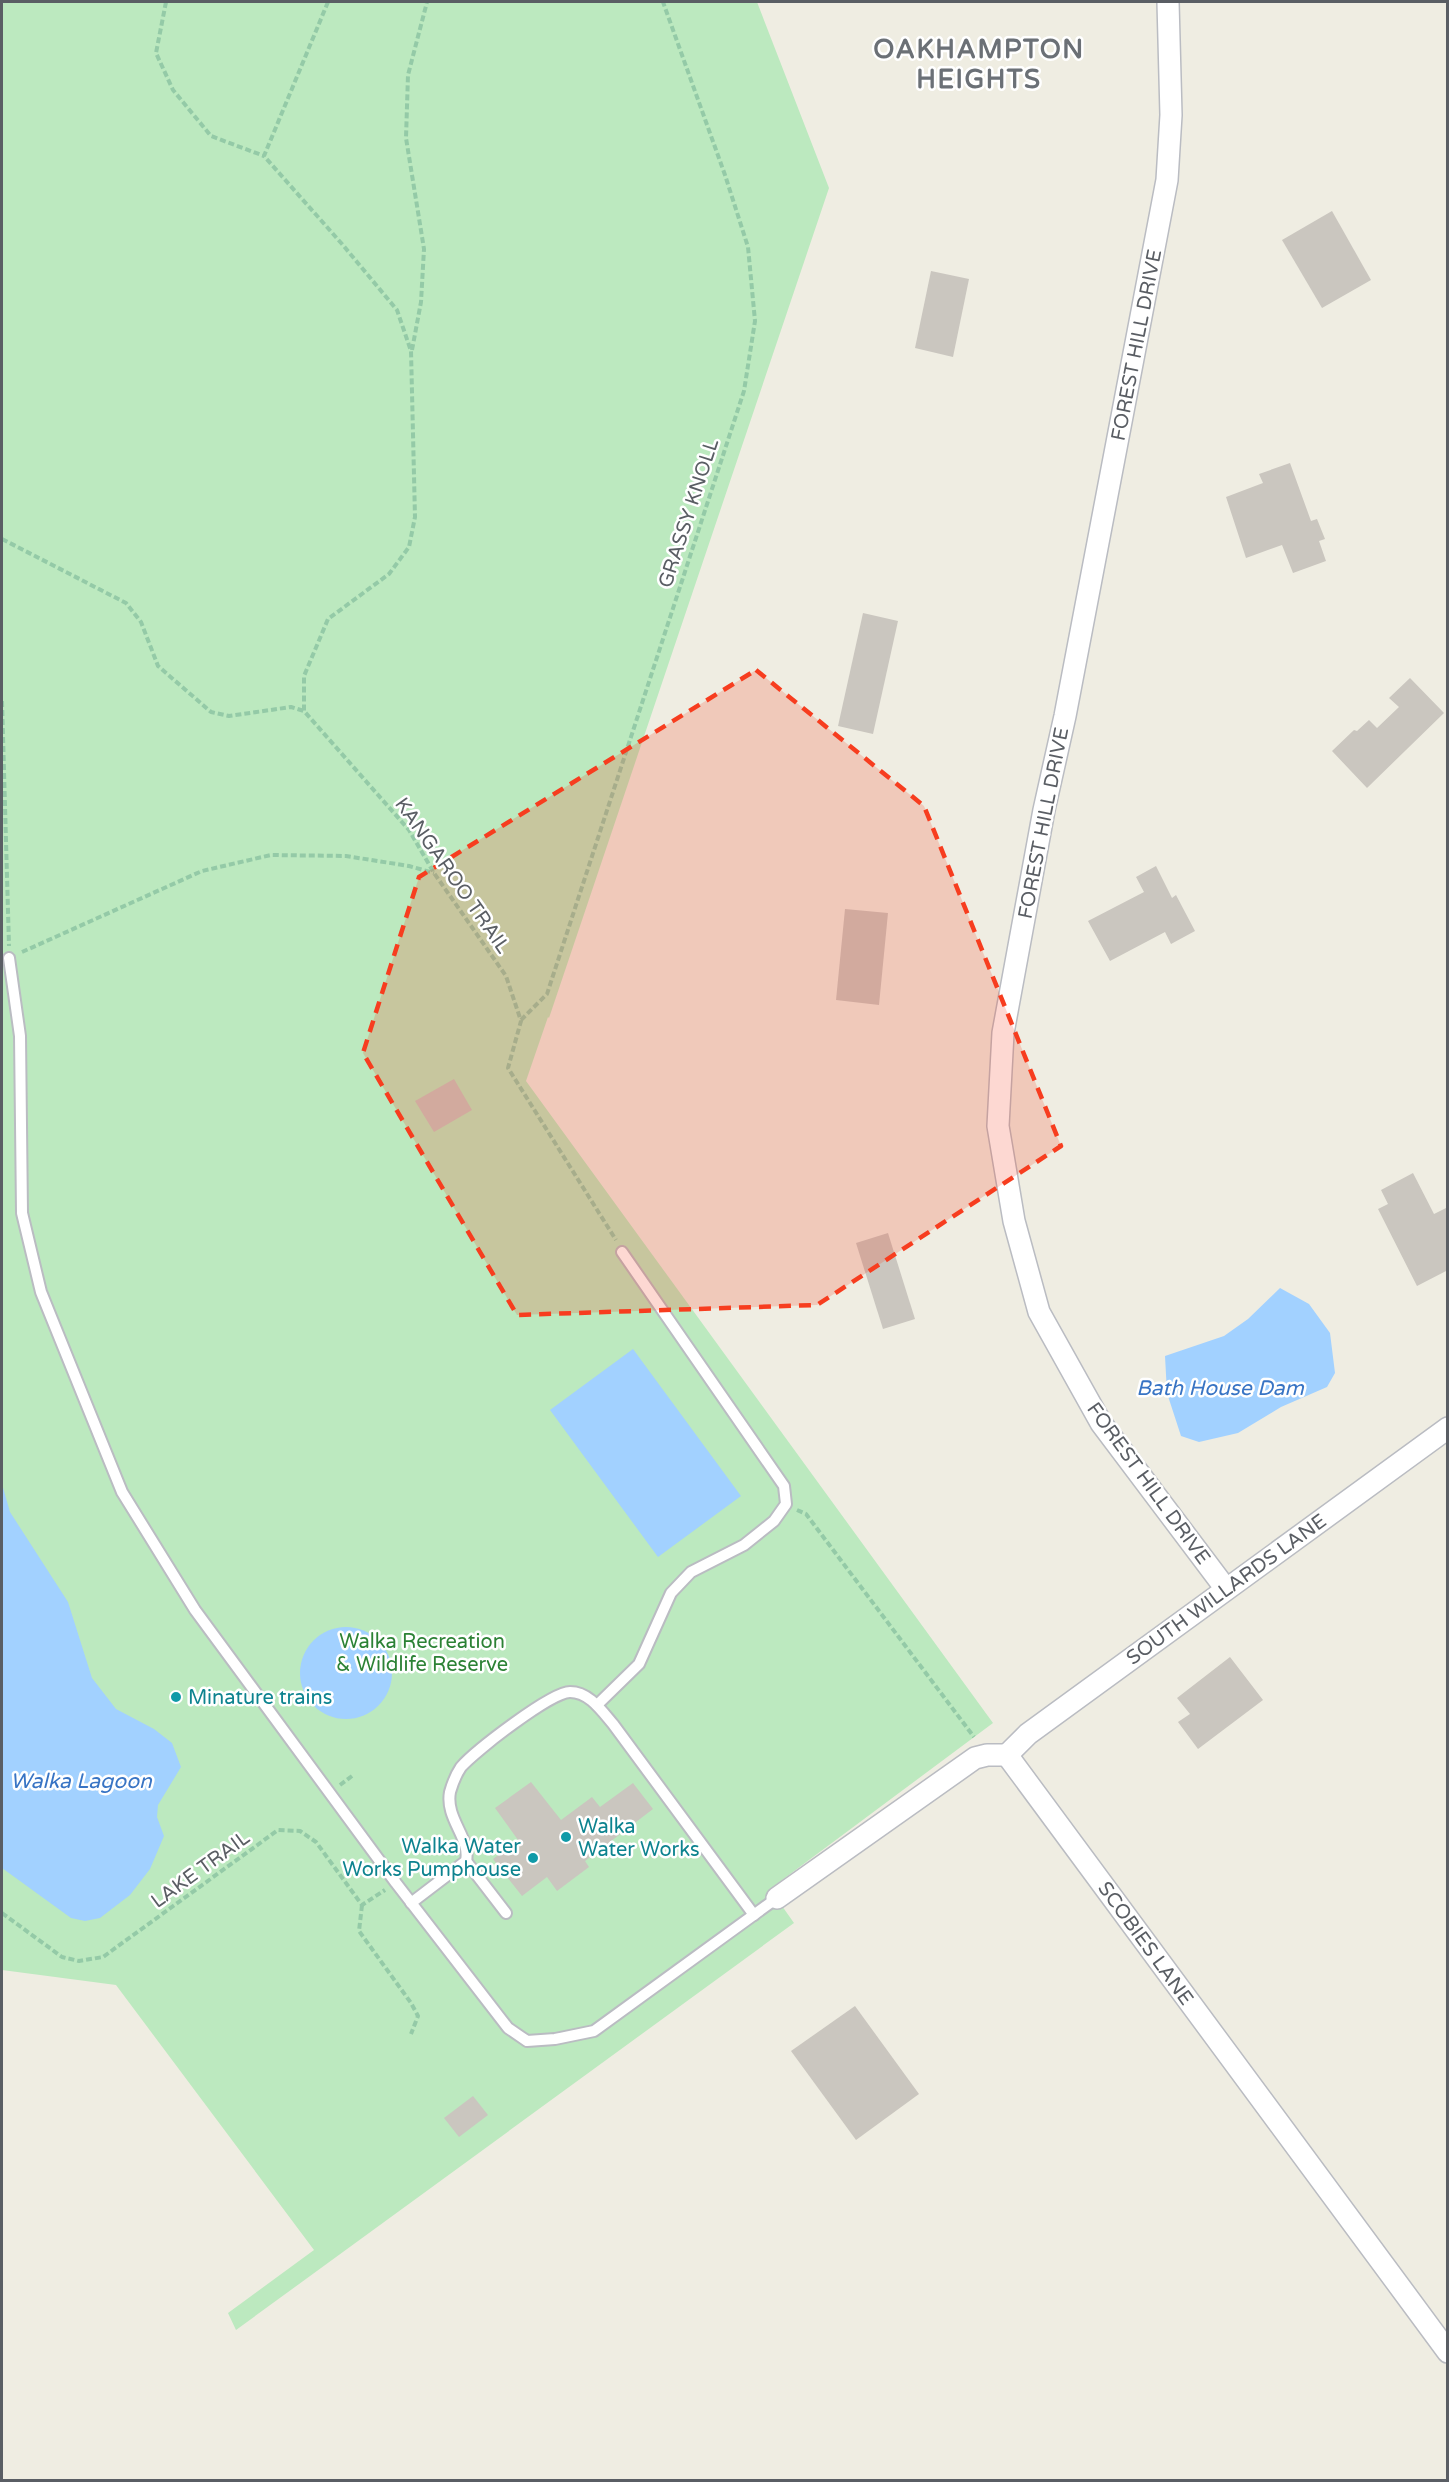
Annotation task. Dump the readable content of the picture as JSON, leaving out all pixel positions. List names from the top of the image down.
{
  "streets": {
    "street": ["FOREST HILL DRIVE", "SOUTH WILLARDS LANE", "SCOBIES LANE"],
    "path": ["GRASSY KNOLL", "KANGAROO TRAIL", "LAKE TRAIL"]
  },
  "crossings": [
    ["FOREST HILL DRIVE", "SOUTH WILLARDS LANE"],
    ["GRASSY KNOLL", "KANGAROO TRAIL"],
    ["SOUTH WILLARDS LANE", "SCOBIES LANE"]
  ],
  "districts": ["OAKHAMPTON HEIGHTS"],
  "water": ["Bath House Dam", "Walka Lagoon"],
  "parks": ["Walka Recreation & Wildlife Reserve"],
  "places": ["Minature trains", "Walka Water Works", "Walka Water Works Pumphouse"]
}
